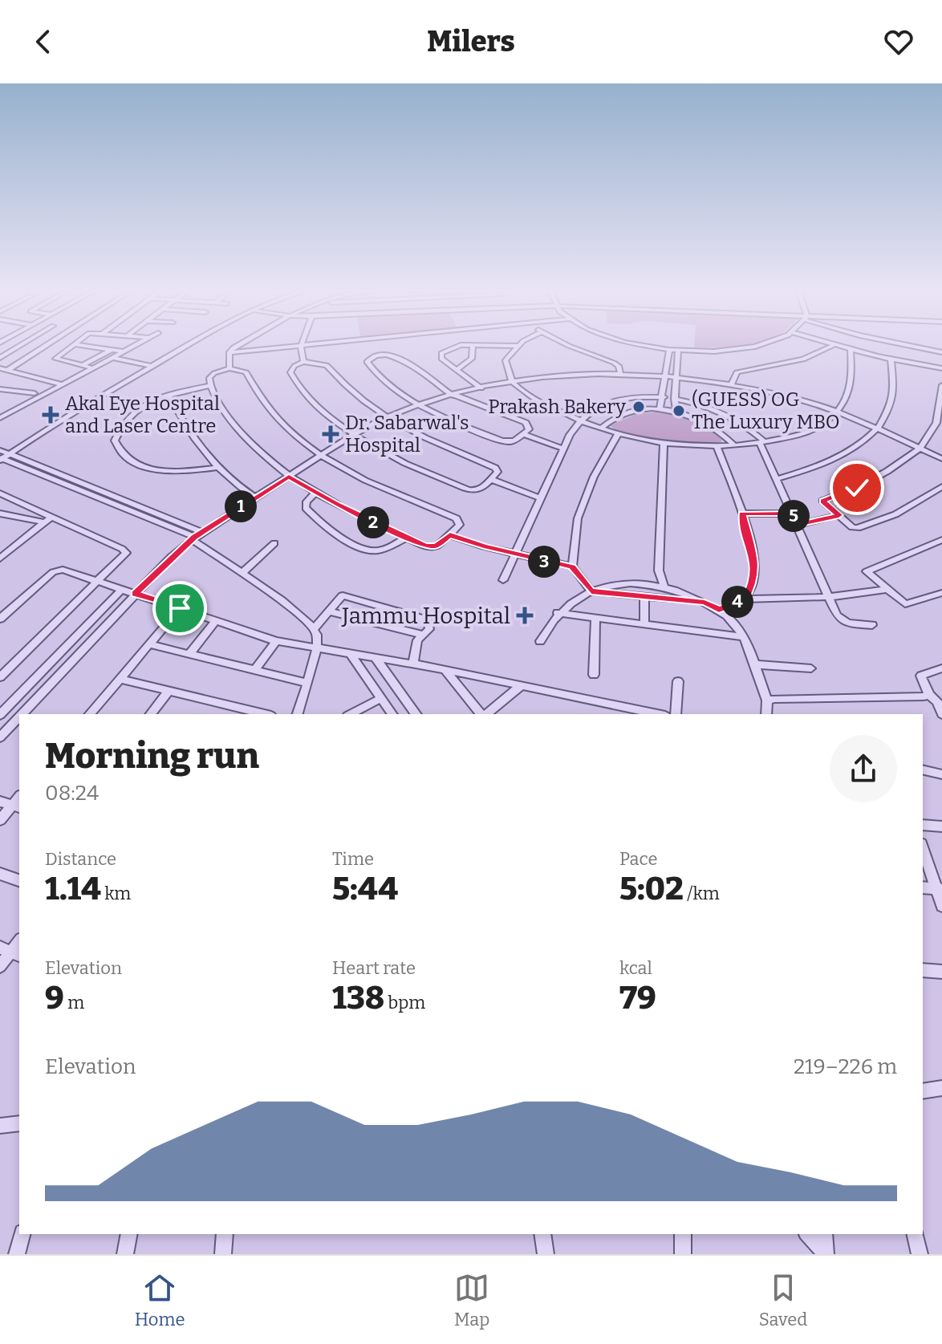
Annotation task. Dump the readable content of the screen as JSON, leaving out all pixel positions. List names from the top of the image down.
{
  "places": {
    "other": ["Prakash Bakery", "(GUESS) OG The Luxury MBO"],
    "health": ["Akal Eye Hospital and Laser Centre", "Dr. Sabarwal's Hospital", "Jammu Hospital"]
  },
  "page": {
    "header": "Milers",
    "pins": [
      "1",
      "5",
      "2",
      "3",
      "4"
    ],
    "heading": ["Morning run", "08:24"],
    "stats": [
      ["Distance", "1.14 km"],
      ["Time", "5:44"],
      ["Pace", "5:02 /km"],
      ["Elevation", "9 m"],
      ["Heart rate", "138 bpm"],
      ["kcal", "79"]
    ],
    "chart": ["Elevation", "219–226 m"],
    "tabs": ["Home", "Map", "Saved"]
  }
}
